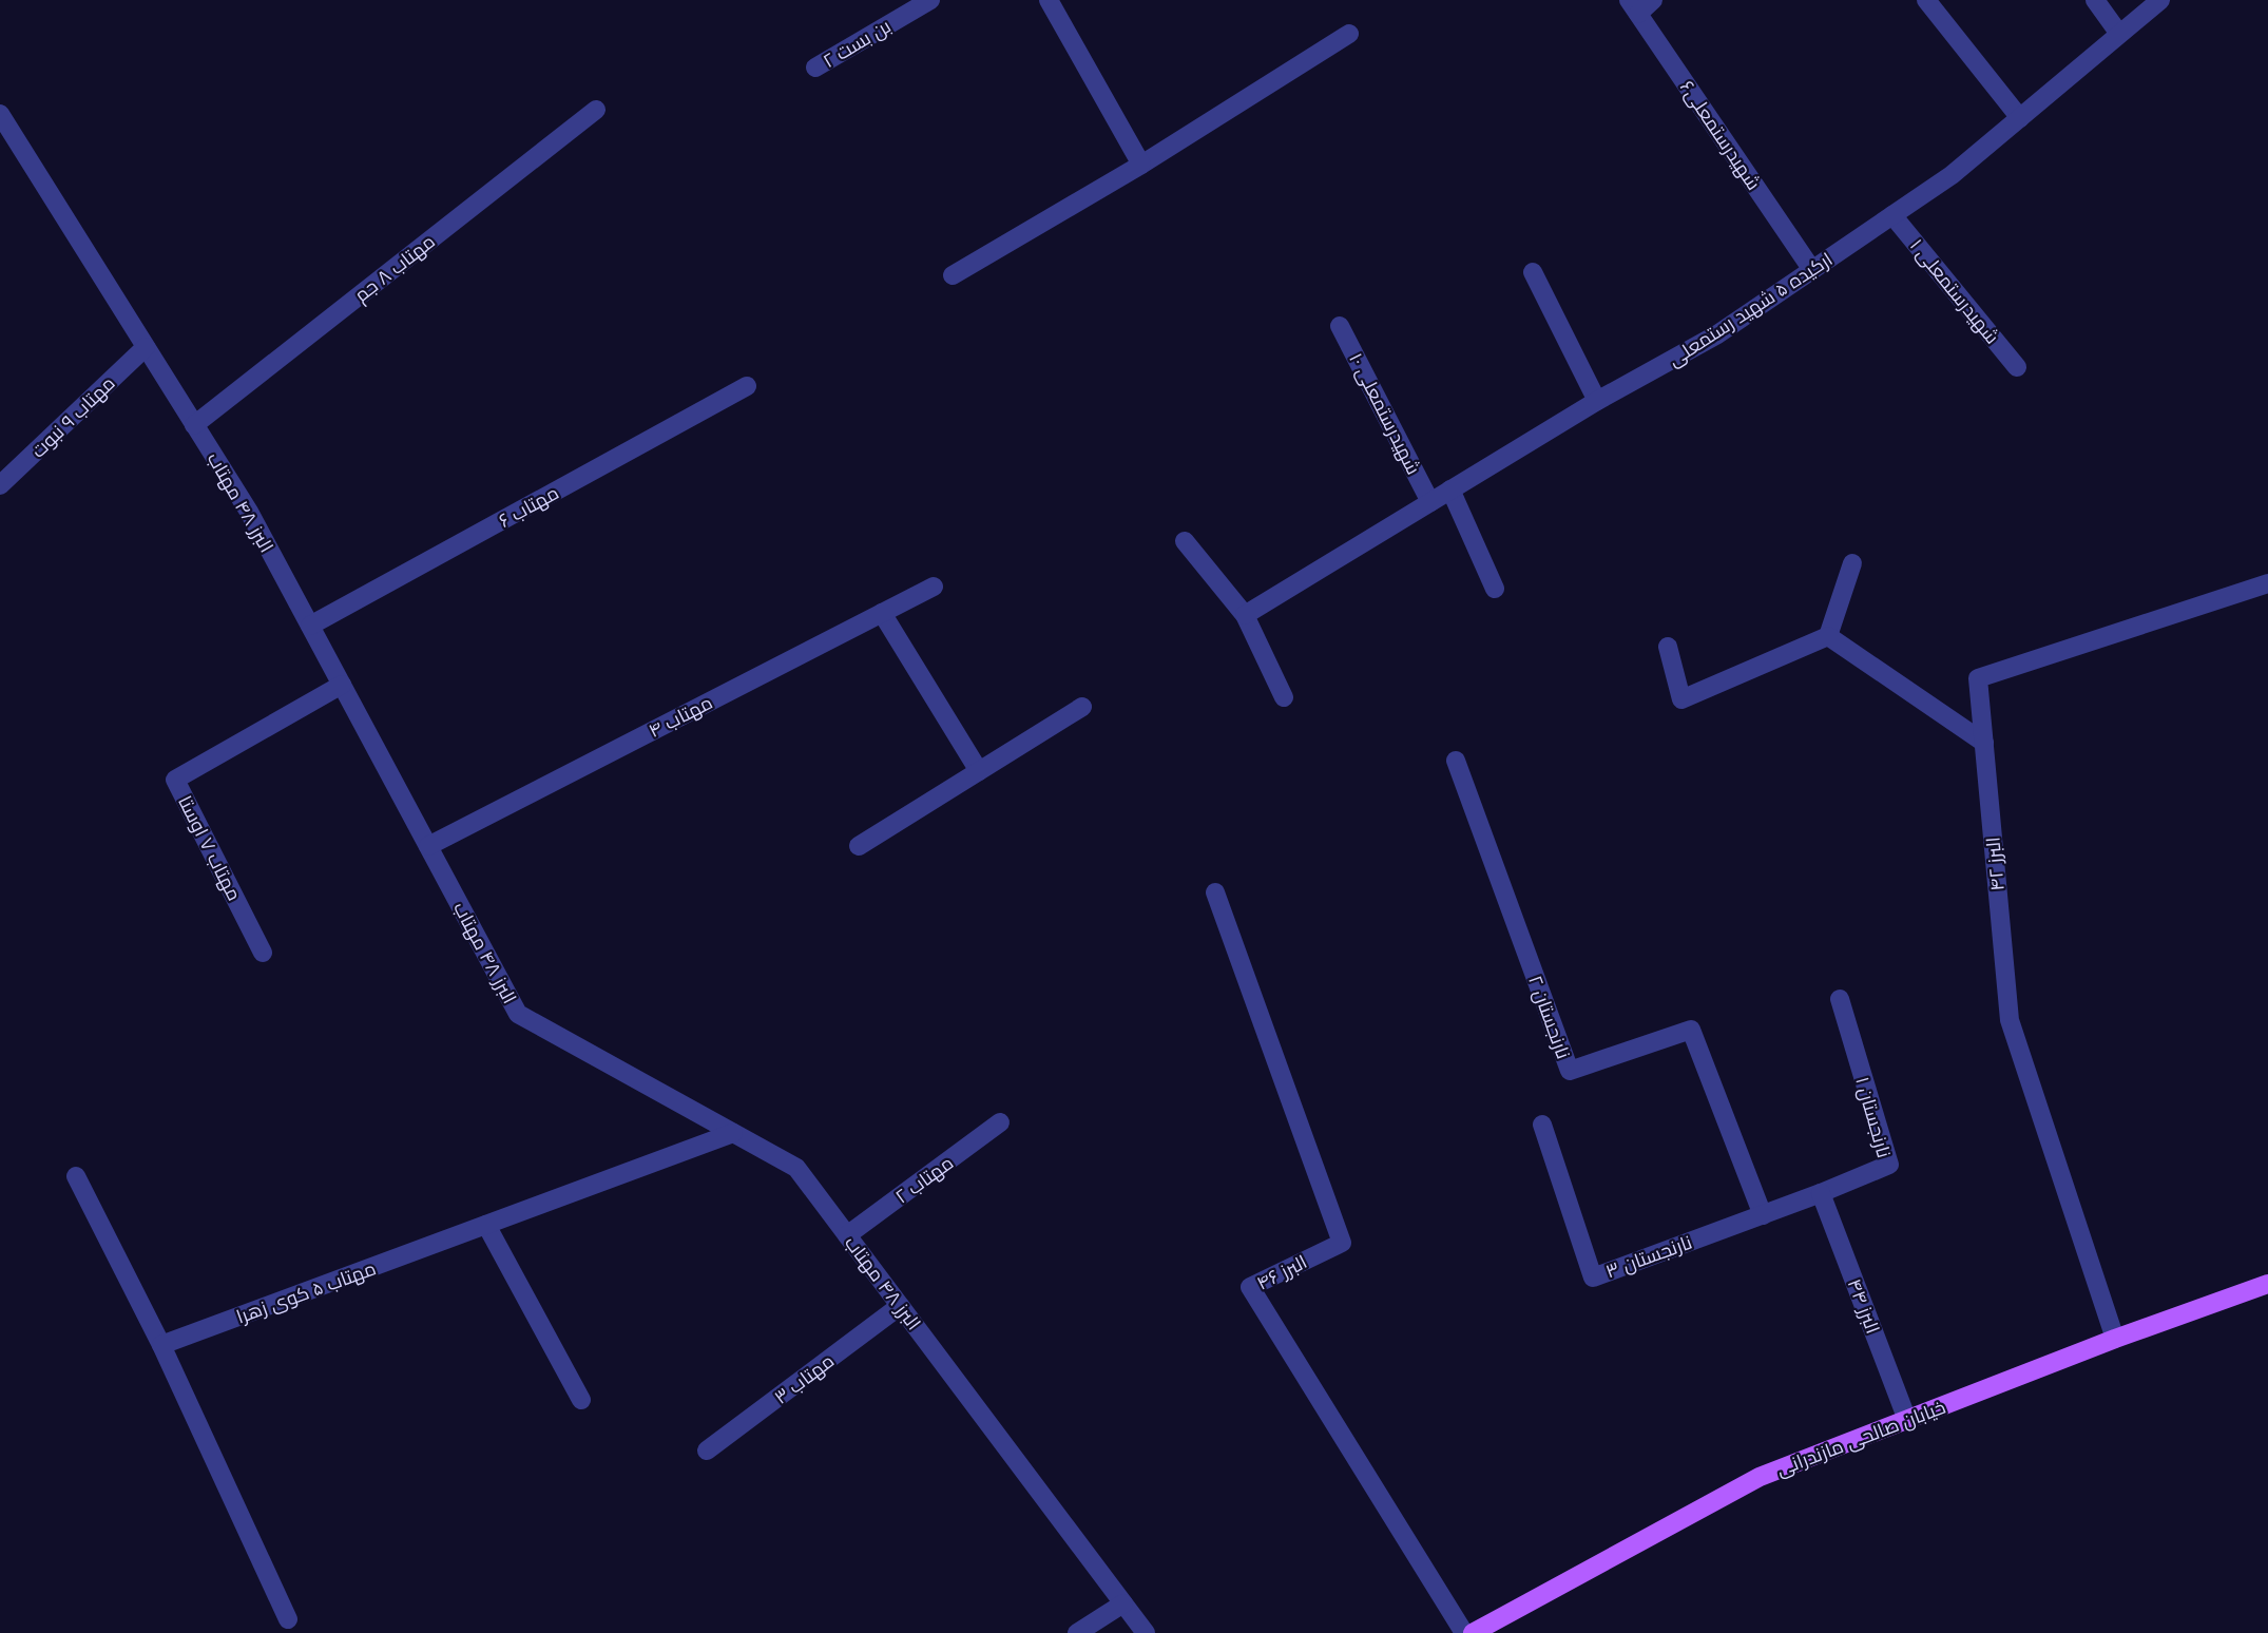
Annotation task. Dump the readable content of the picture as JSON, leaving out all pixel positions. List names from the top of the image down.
{
  "streets": {
    "main road": ["خیابان صالحی مازندرانی"],
    "street": [
      "بن بست ۲",
      "شهیدرستمعلی۶",
      "مهتاب ۸ جم",
      "شهیدرستمعلی ۱",
      "ارکیده ۵ شهید رستمعلی",
      "شهیدرستمعلی ۱۰",
      "مهتاب ۹ نبوت",
      "البرز ۴۸ مهتاب",
      "مهتاب ۶",
      "مهتاب ۴",
      "مهتاب ۷ اوستا",
      "البرز ۴۲",
      "نارنجستان ۲",
      "نارنجستان ۱",
      "مهتاب ۲",
      "نارنجستان ۳",
      "البرز ۴۶",
      "مهتاب ۵ کوی زهرا",
      "البرز ۴۴",
      "مهتاب ۳"
    ]
  },
  "crossings": [
    ["شهیدرستمعلی۶", "ارکیده ۵ شهید رستمعلی"],
    ["مهتاب ۸ جم", "البرز ۴۸ مهتاب"],
    ["شهیدرستمعلی ۱", "ارکیده ۵ شهید رستمعلی"],
    ["ارکیده ۵ شهید رستمعلی", "شهیدرستمعلی ۱۰"],
    ["مهتاب ۹ نبوت", "البرز ۴۸ مهتاب"],
    ["البرز ۴۸ مهتاب", "مهتاب ۶"],
    ["البرز ۴۸ مهتاب", "مهتاب ۴"],
    ["البرز ۴۸ مهتاب", "مهتاب ۷ اوستا"],
    ["البرز ۴۸ مهتاب", "مهتاب ۲"],
    ["البرز ۴۸ مهتاب", "مهتاب ۵ کوی زهرا"],
    ["البرز ۴۸ مهتاب", "مهتاب ۳"],
    ["البرز ۴۲", "خیابان صالحی مازندرانی"],
    ["نارنجستان ۲", "نارنجستان ۳"],
    ["نارنجستان ۱", "نارنجستان ۳"],
    ["نارنجستان ۱", "البرز ۴۴"],
    ["نارنجستان ۳", "البرز ۴۴"],
    ["البرز ۴۴", "خیابان صالحی مازندرانی"]
  ]
}
